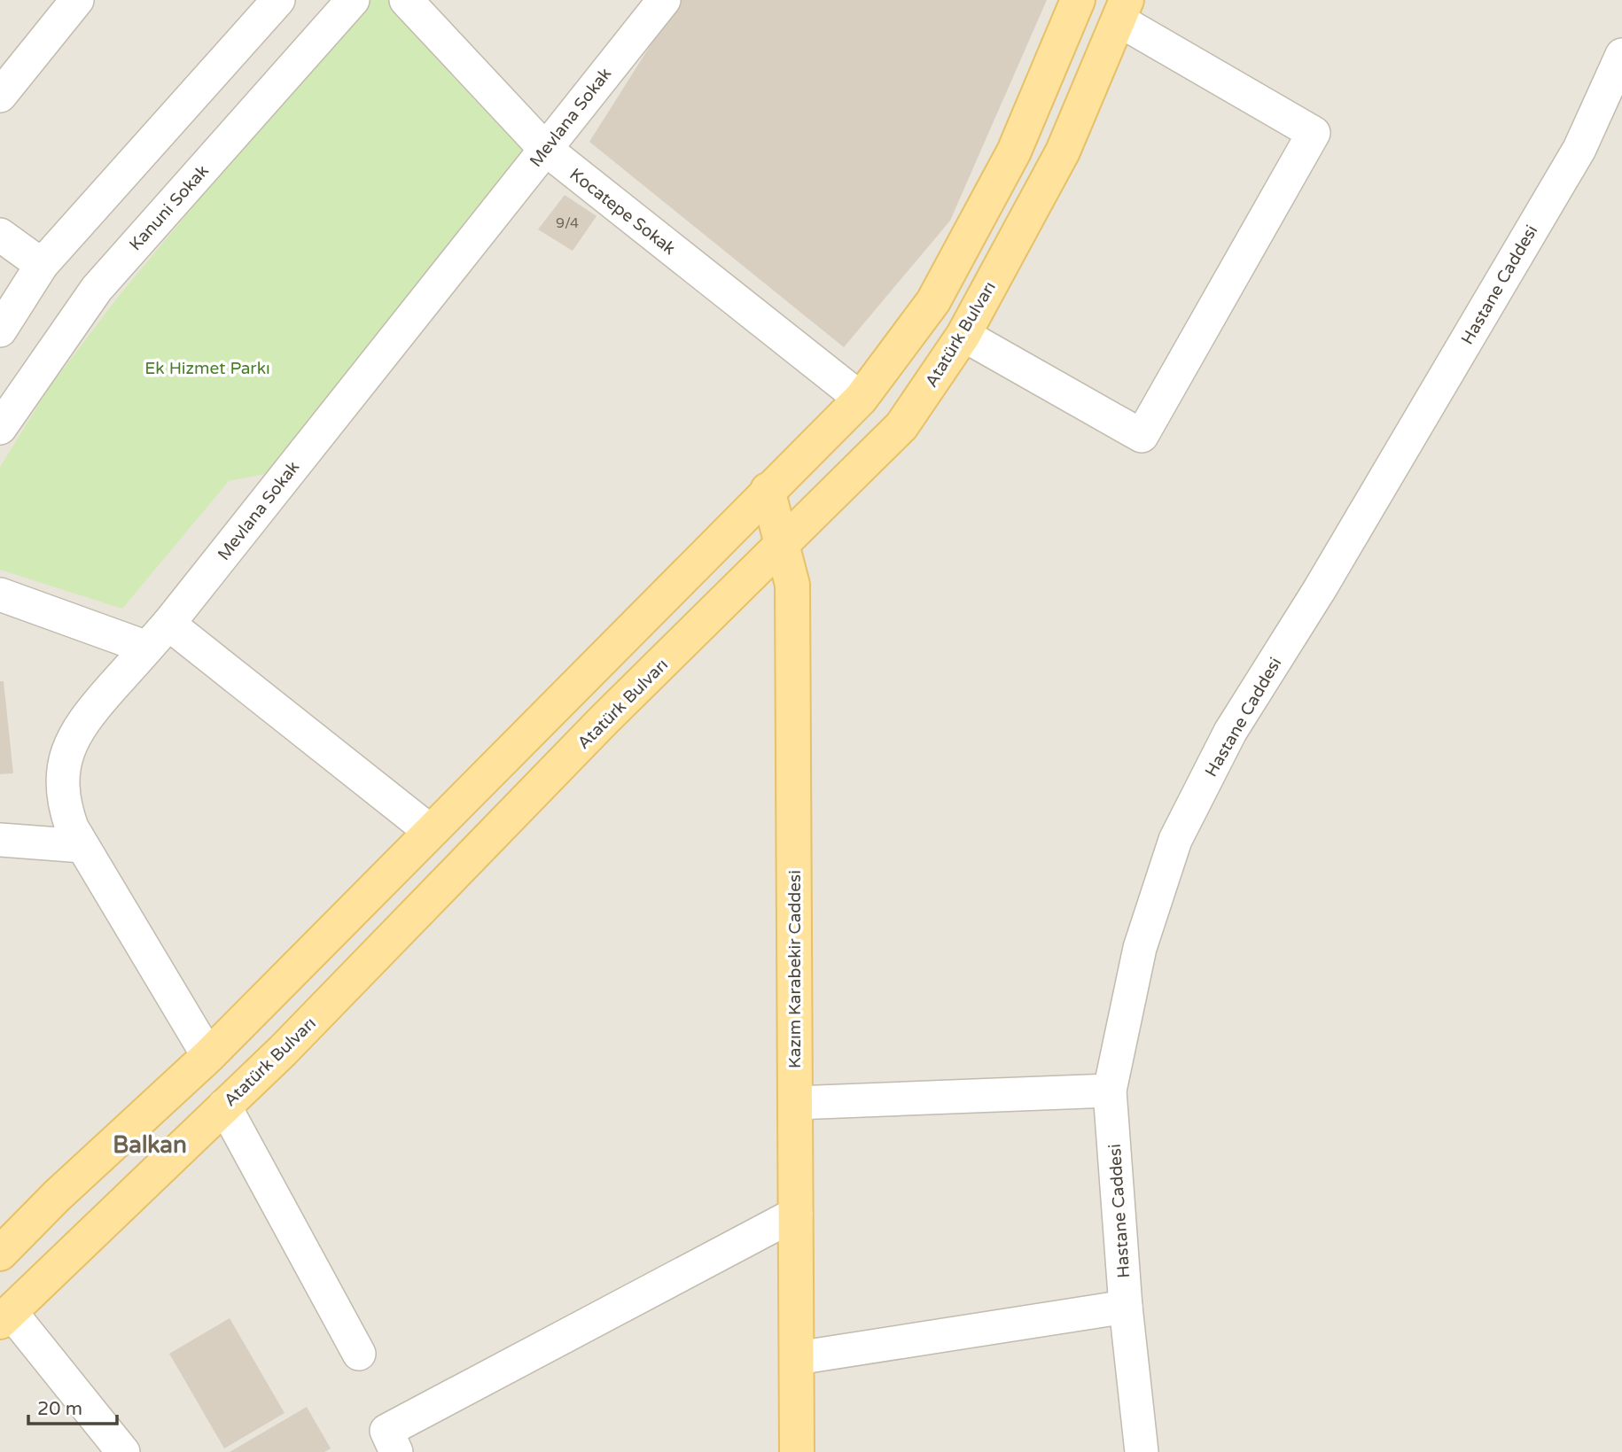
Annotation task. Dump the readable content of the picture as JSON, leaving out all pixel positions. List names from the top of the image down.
{
  "streets": {
    "main road": ["Atatürk Bulvarı", "Kazım Karabekir Caddesi"],
    "street": [
      "Mevlana Sokak",
      "Kanuni Sokak",
      "Kocatepe Sokak",
      "Hastane Caddesi"
    ]
  },
  "crossings": [
    ["Mevlana Sokak", "Kocatepe Sokak"],
    ["Atatürk Bulvarı", "Kazım Karabekir Caddesi"]
  ],
  "districts": ["Balkan"],
  "parks": ["Ek Hizmet Parkı"],
  "house_numbers": ["9/4"],
  "scale_bar": "20 m"
}
